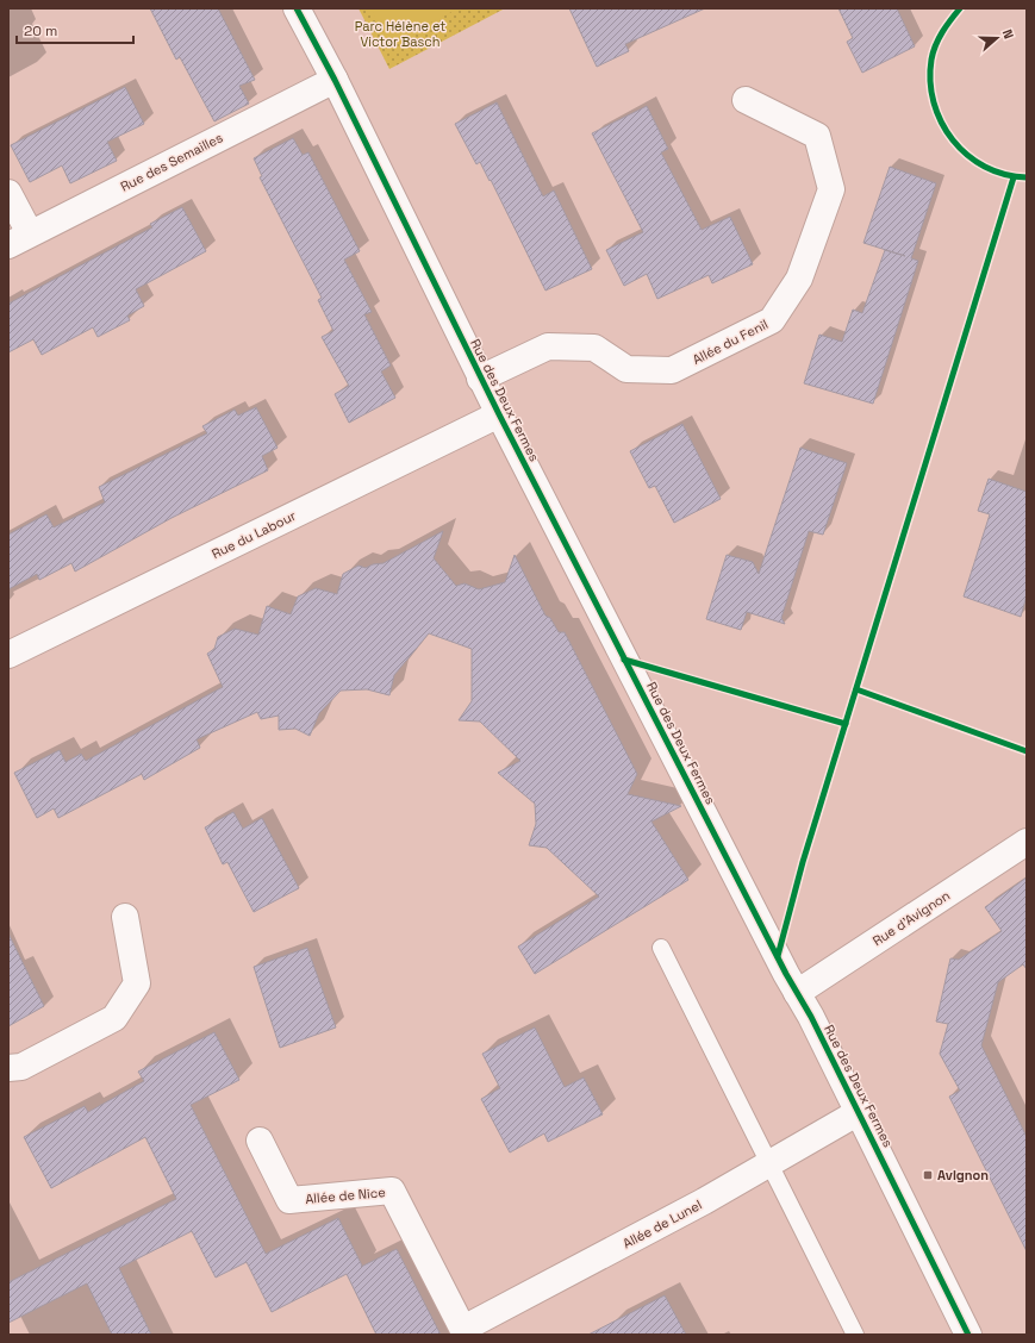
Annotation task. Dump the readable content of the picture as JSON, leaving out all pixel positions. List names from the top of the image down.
{
  "streets": {
    "street": [
      "Rue des Semailles",
      "Allée du Fenil",
      "Rue des Deux Fermes",
      "Rue du Labour",
      "Rue d'Avignon",
      "Allée de Nice",
      "Allée de Lunel"
    ]
  },
  "crossings": [
    ["Rue des Semailles", "Rue des Deux Fermes"],
    ["Allée du Fenil", "Rue des Deux Fermes"],
    ["Rue des Deux Fermes", "Rue du Labour"],
    ["Rue des Deux Fermes", "Rue d'Avignon"],
    ["Rue des Deux Fermes", "Allée de Lunel"],
    ["Allée de Nice", "Allée de Lunel"]
  ],
  "parks": ["Parc Hélène et Victor Basch"],
  "places": {
    "transit": ["Avignon"]
  },
  "scale_bar": "20 m",
  "north": "right"
}
